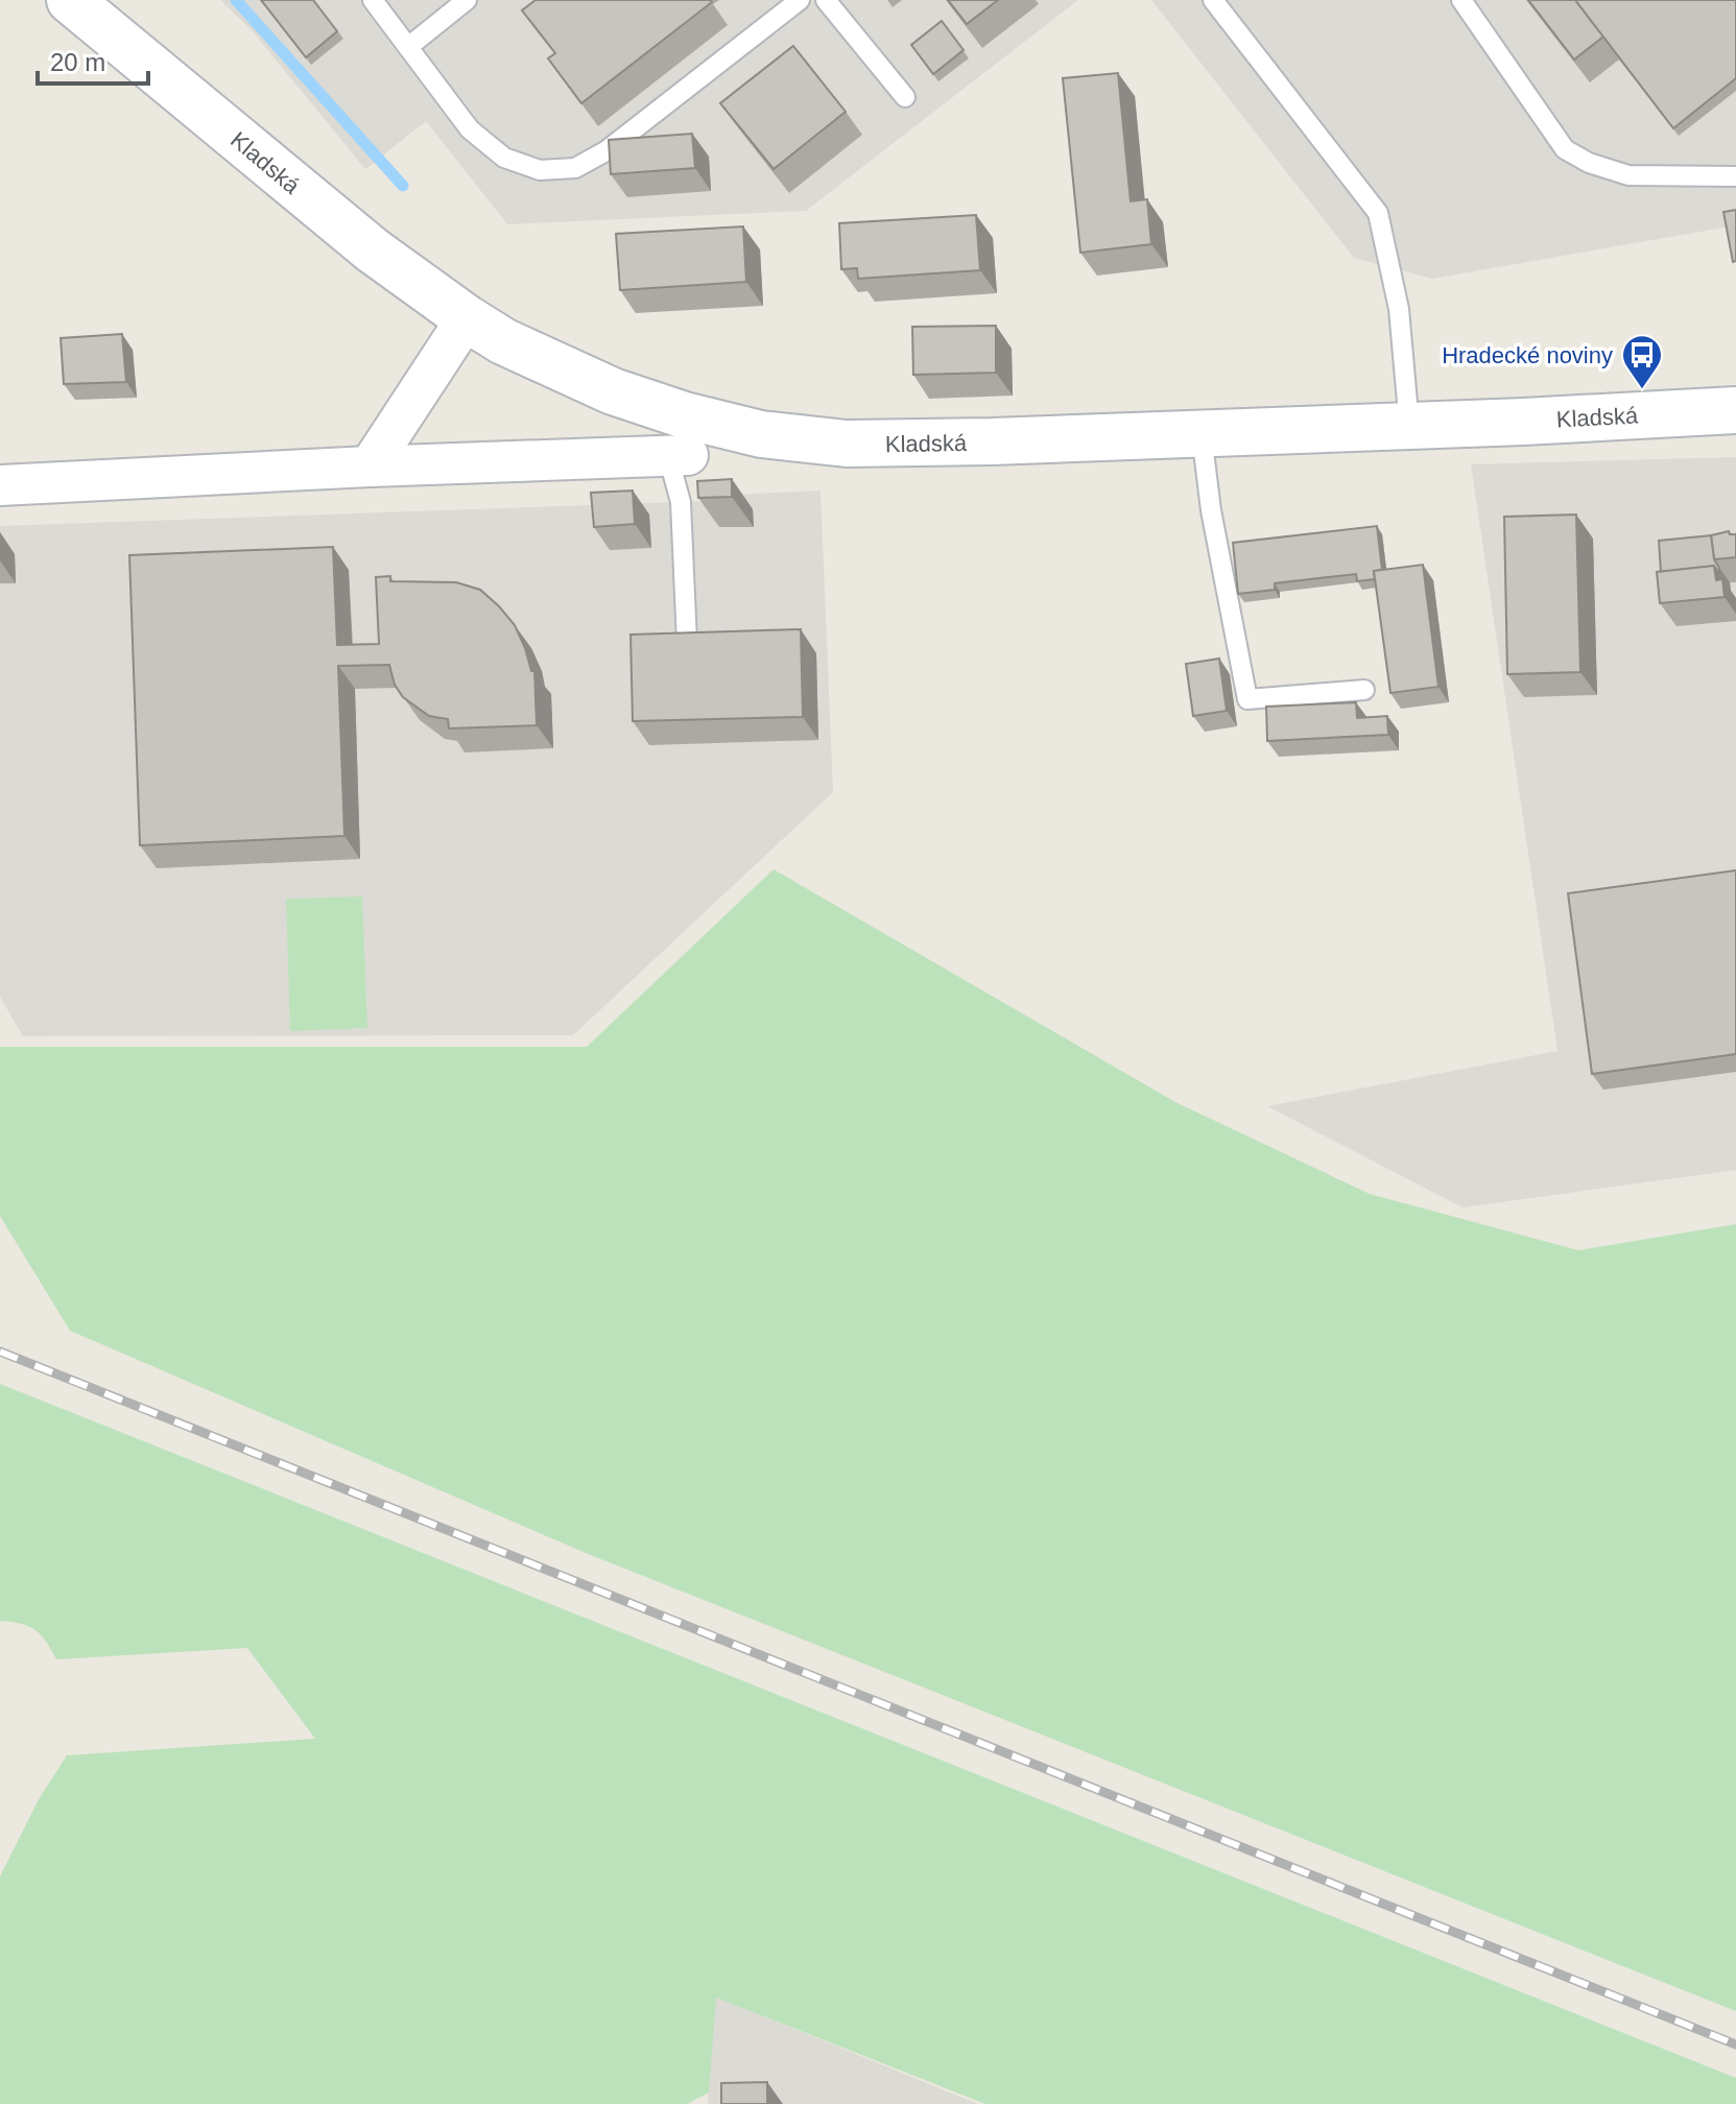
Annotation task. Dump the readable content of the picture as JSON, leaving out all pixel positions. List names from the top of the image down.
{
  "streets": {
    "main road": ["Kladská"]
  },
  "places": {
    "bus stop": ["Hradecké noviny"]
  },
  "scale_bar": "20 m"
}
